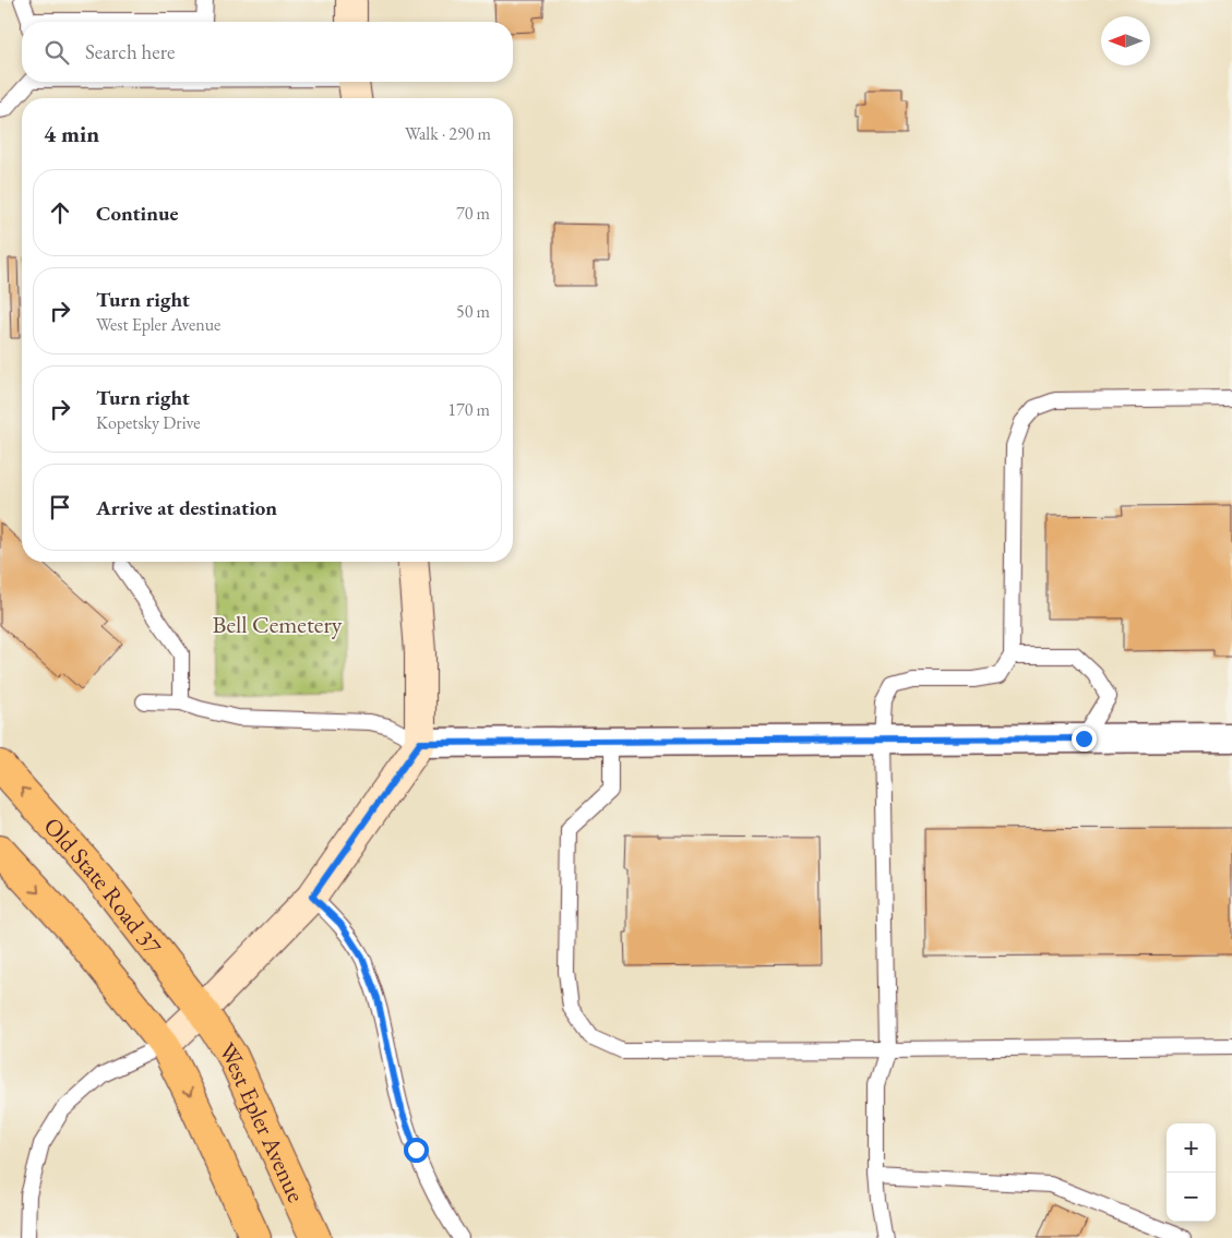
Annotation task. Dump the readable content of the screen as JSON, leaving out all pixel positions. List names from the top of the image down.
{
  "streets": {
    "main road": ["Old State Road 37", "West Epler Avenue"]
  },
  "crossings": [
    ["Old State Road 37", "West Epler Avenue"]
  ],
  "parks": ["Bell Cemetery"],
  "north": "left",
  "page": {
    "search": "Search here",
    "heading": ["4 min", "Walk · 290 m"],
    "list": [
      ["Continue", "70 m"],
      ["Turn right", "West Epler Avenue", "50 m"],
      ["Turn right", "Kopetsky Drive", "170 m"],
      "Arrive at destination"
    ],
    "map_buttons": ["+", "−"]
  }
}
